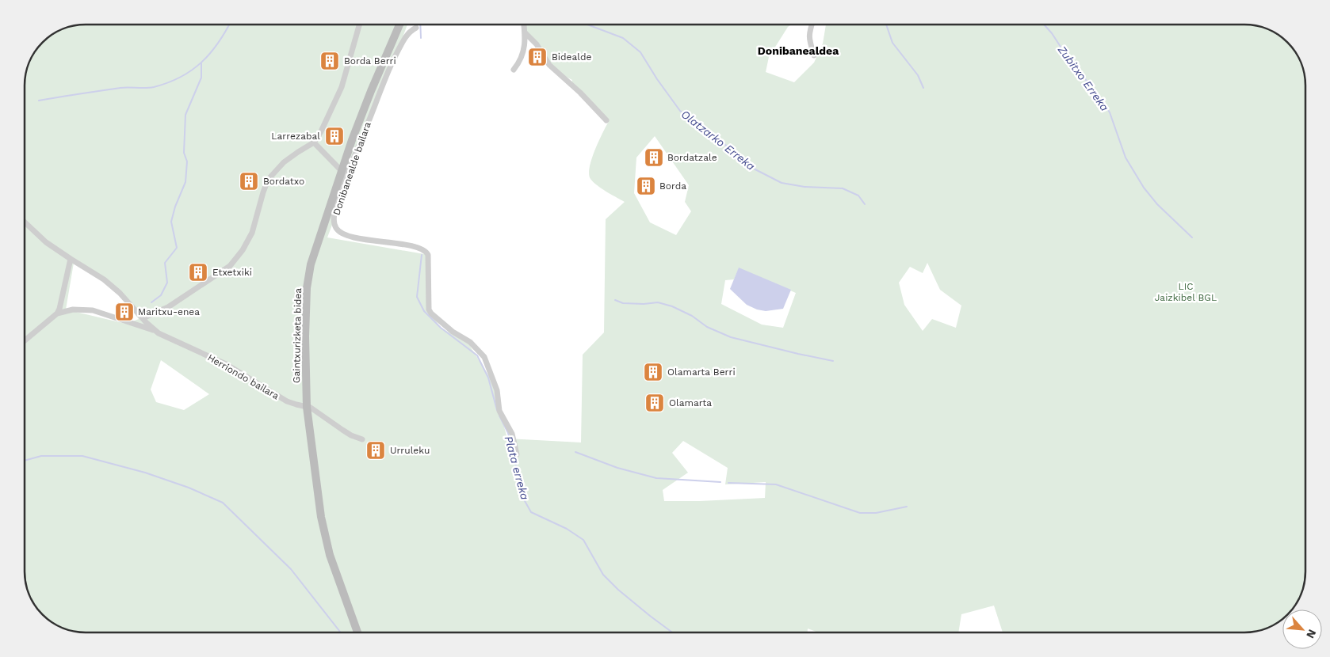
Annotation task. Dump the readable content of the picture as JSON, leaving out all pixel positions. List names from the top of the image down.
{
  "streets": {
    "main road": ["Gaintxurizketa bidea"],
    "street": ["Donibanealde bailara", "Herriondo bailara"]
  },
  "crossings": [
    ["Gaintxurizketa bidea", "Herriondo bailara"]
  ],
  "districts": ["Donibanealdea"],
  "water": ["Zubitxo Erreka", "Olatzarko Erreka", "Plata erreka"],
  "parks": ["LIC Jaizkibel BGL"],
  "places": {
    "building": [
      "Bidealde",
      "Borda Berri",
      "Larrezabal",
      "Bordatzale",
      "Bordatxo",
      "Borda",
      "Etxetxiki",
      "Maritxu-enea",
      "Olamarta Berri",
      "Olamarta",
      "Urruleku"
    ]
  },
  "north": "bottom right"
}
